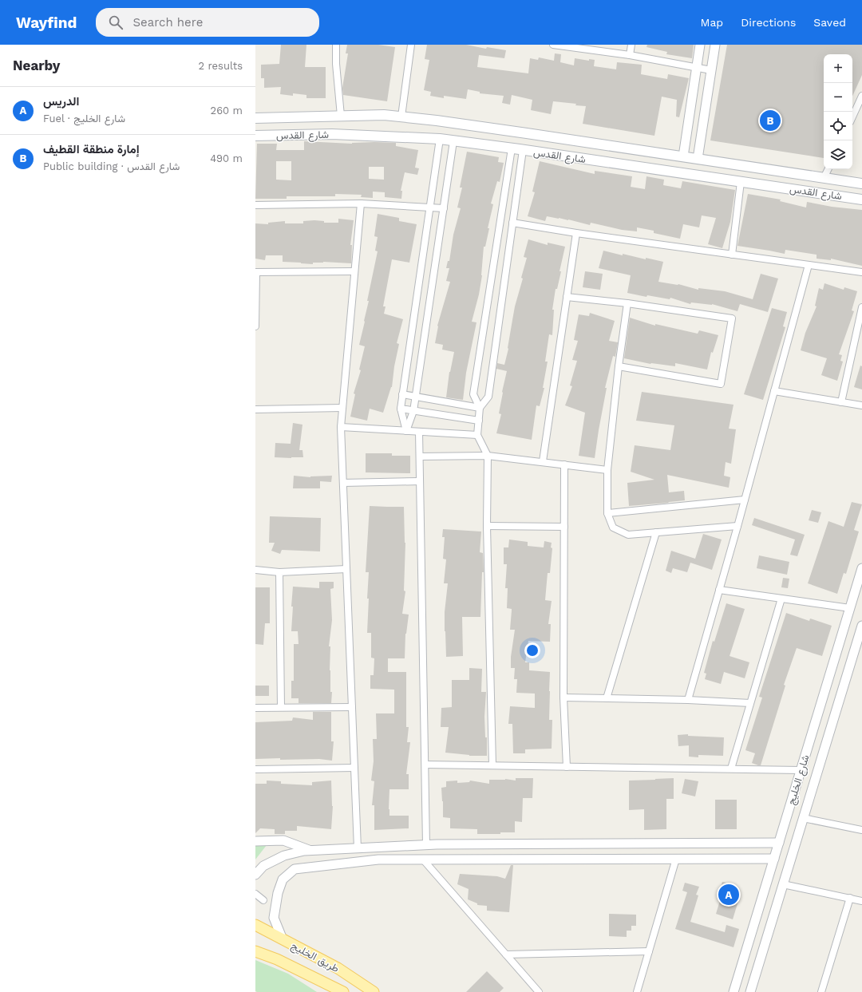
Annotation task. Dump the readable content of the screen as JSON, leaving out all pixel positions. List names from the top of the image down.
{
  "streets": {
    "main road": ["شارع القدس", "طريق الخليج"],
    "street": ["شارع الخليج"]
  },
  "page": {
    "header": "Wayfind",
    "search": "Search here",
    "nav": ["Map", "Directions", "Saved"],
    "heading": ["Nearby", "2 results"],
    "map_buttons": ["+", "−"],
    "list": [
      {
        "mark": "A",
        "name": "الدريس",
        "note": "Fuel · شارع الخليج",
        "value": "260 m"
      },
      {
        "mark": "B",
        "name": "إمارة منطقة القطيف",
        "note": "Public building · شارع القدس",
        "value": "490 m"
      }
    ],
    "pins": ["B", "A"]
  }
}
